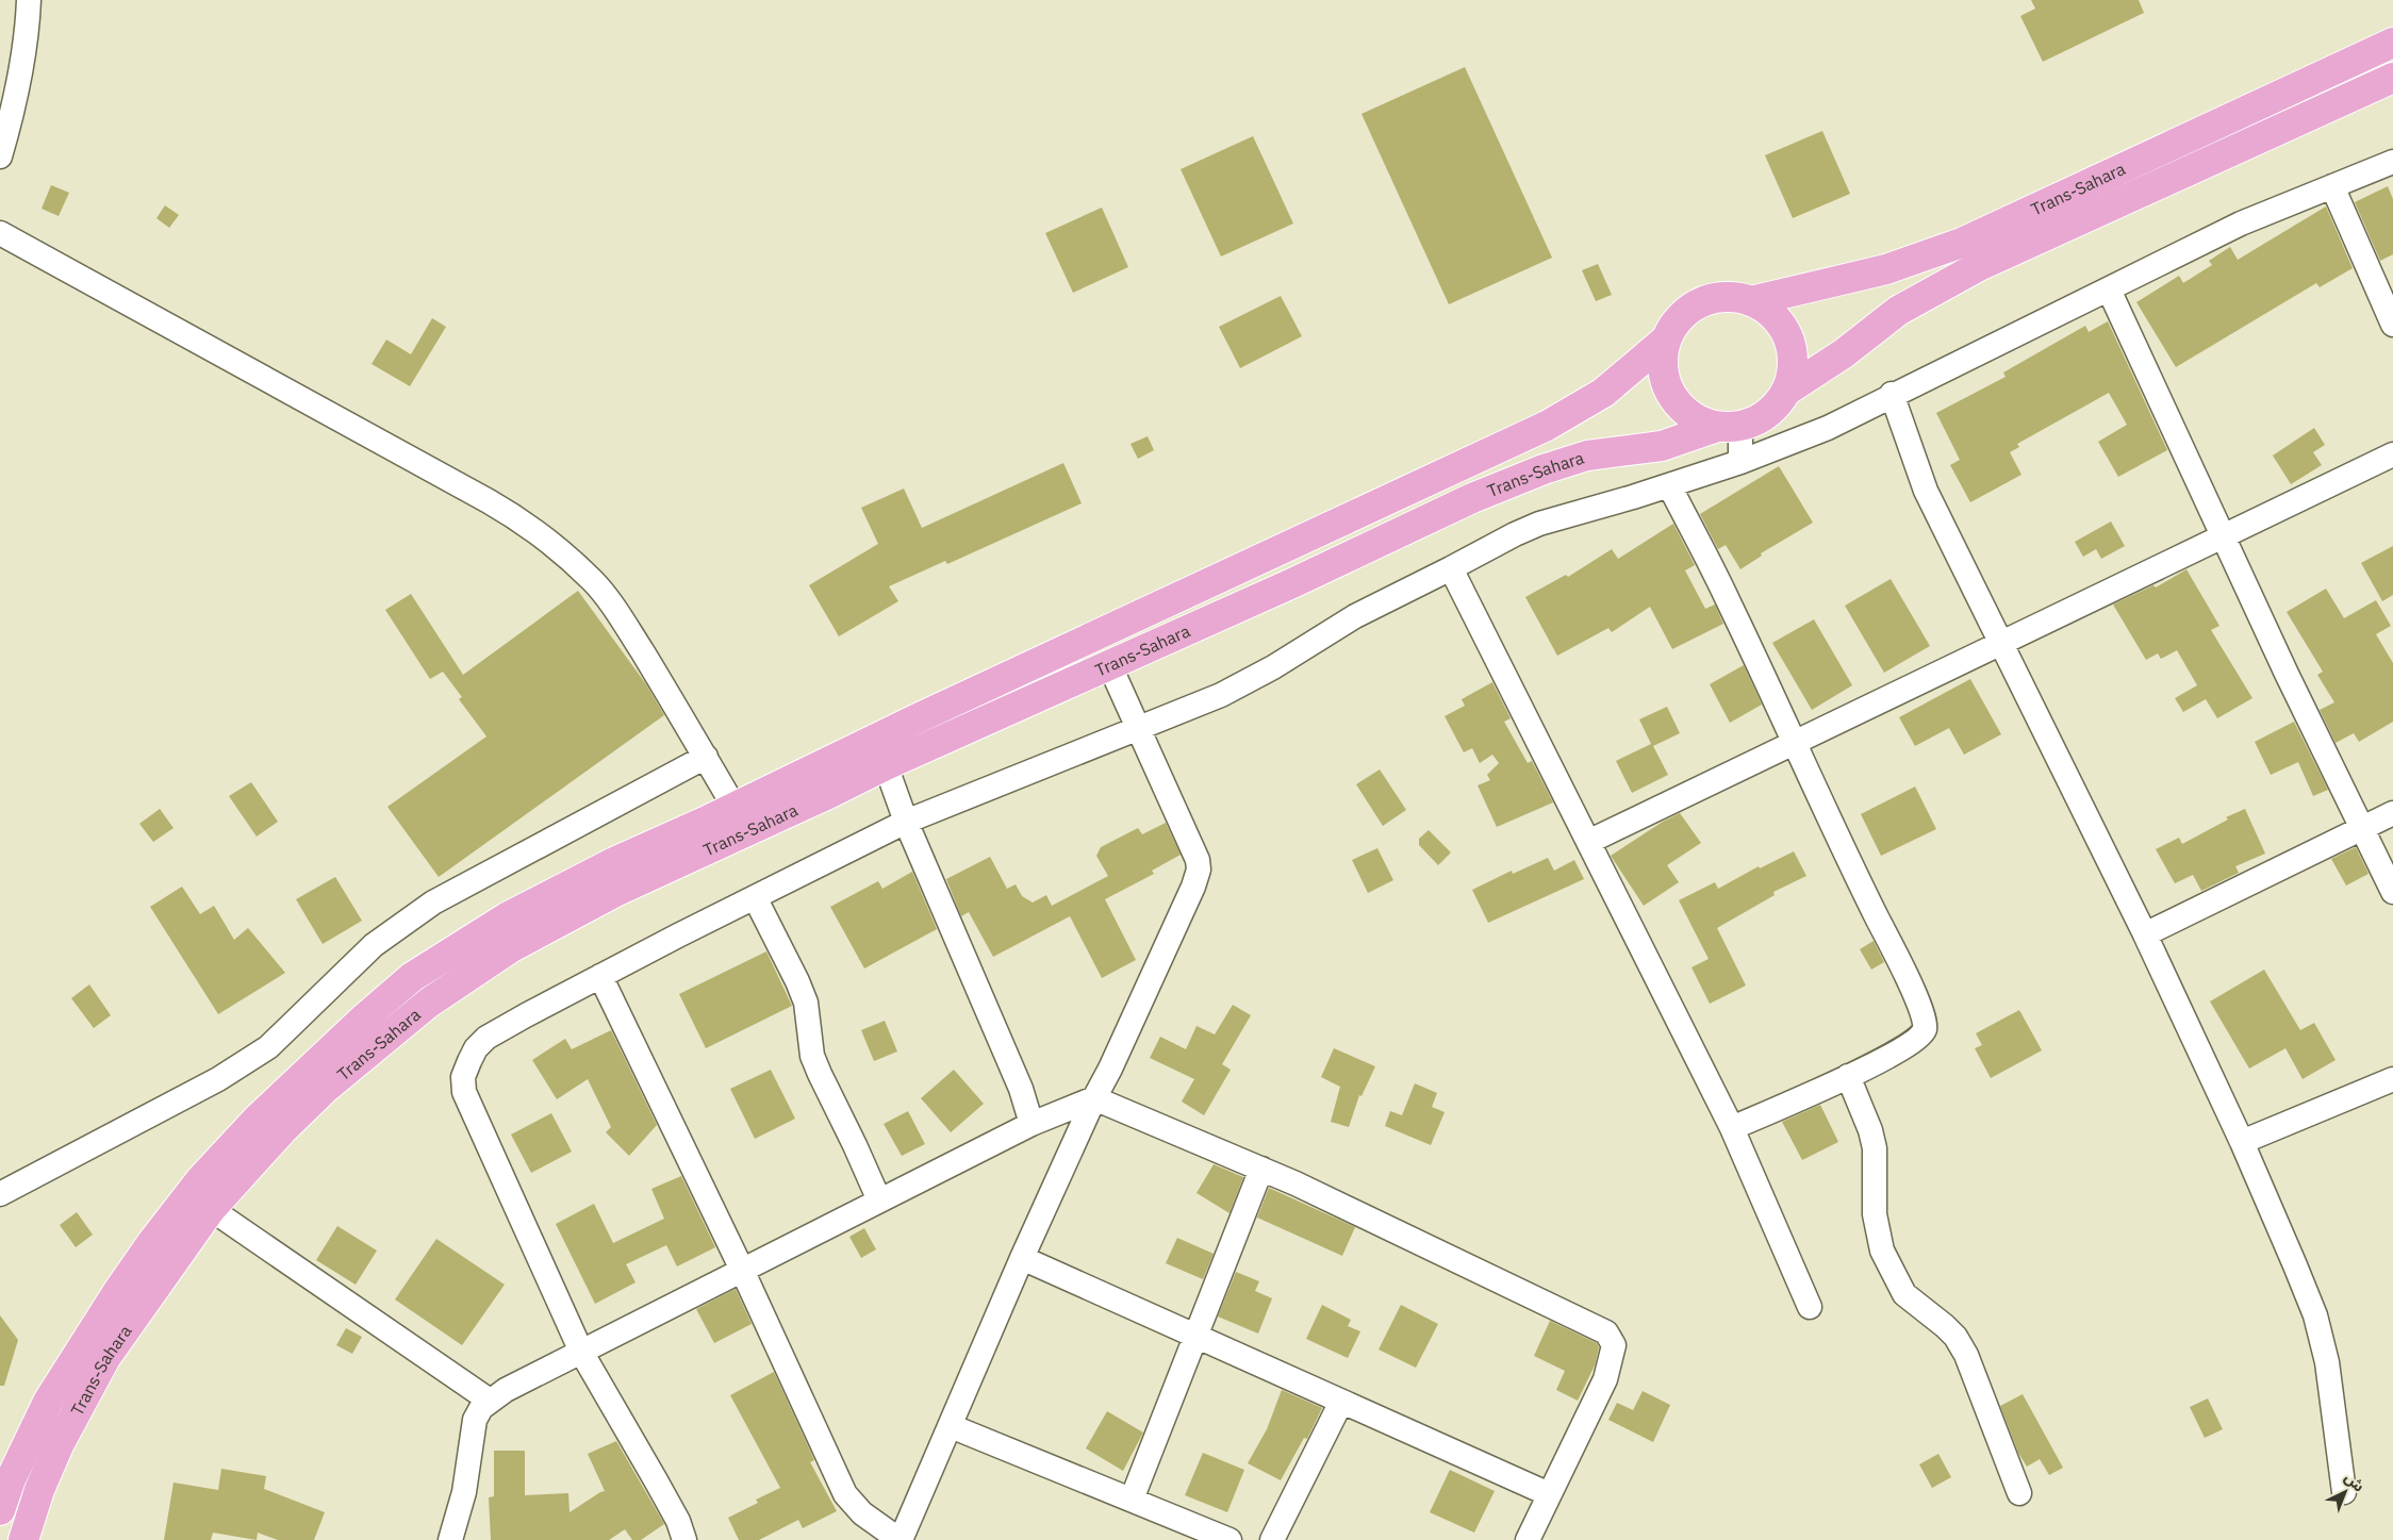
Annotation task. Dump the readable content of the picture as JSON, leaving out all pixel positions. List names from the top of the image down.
{
  "streets": {
    "highway": ["Trans-Sahara"]
  },
  "north": "top right"
}
